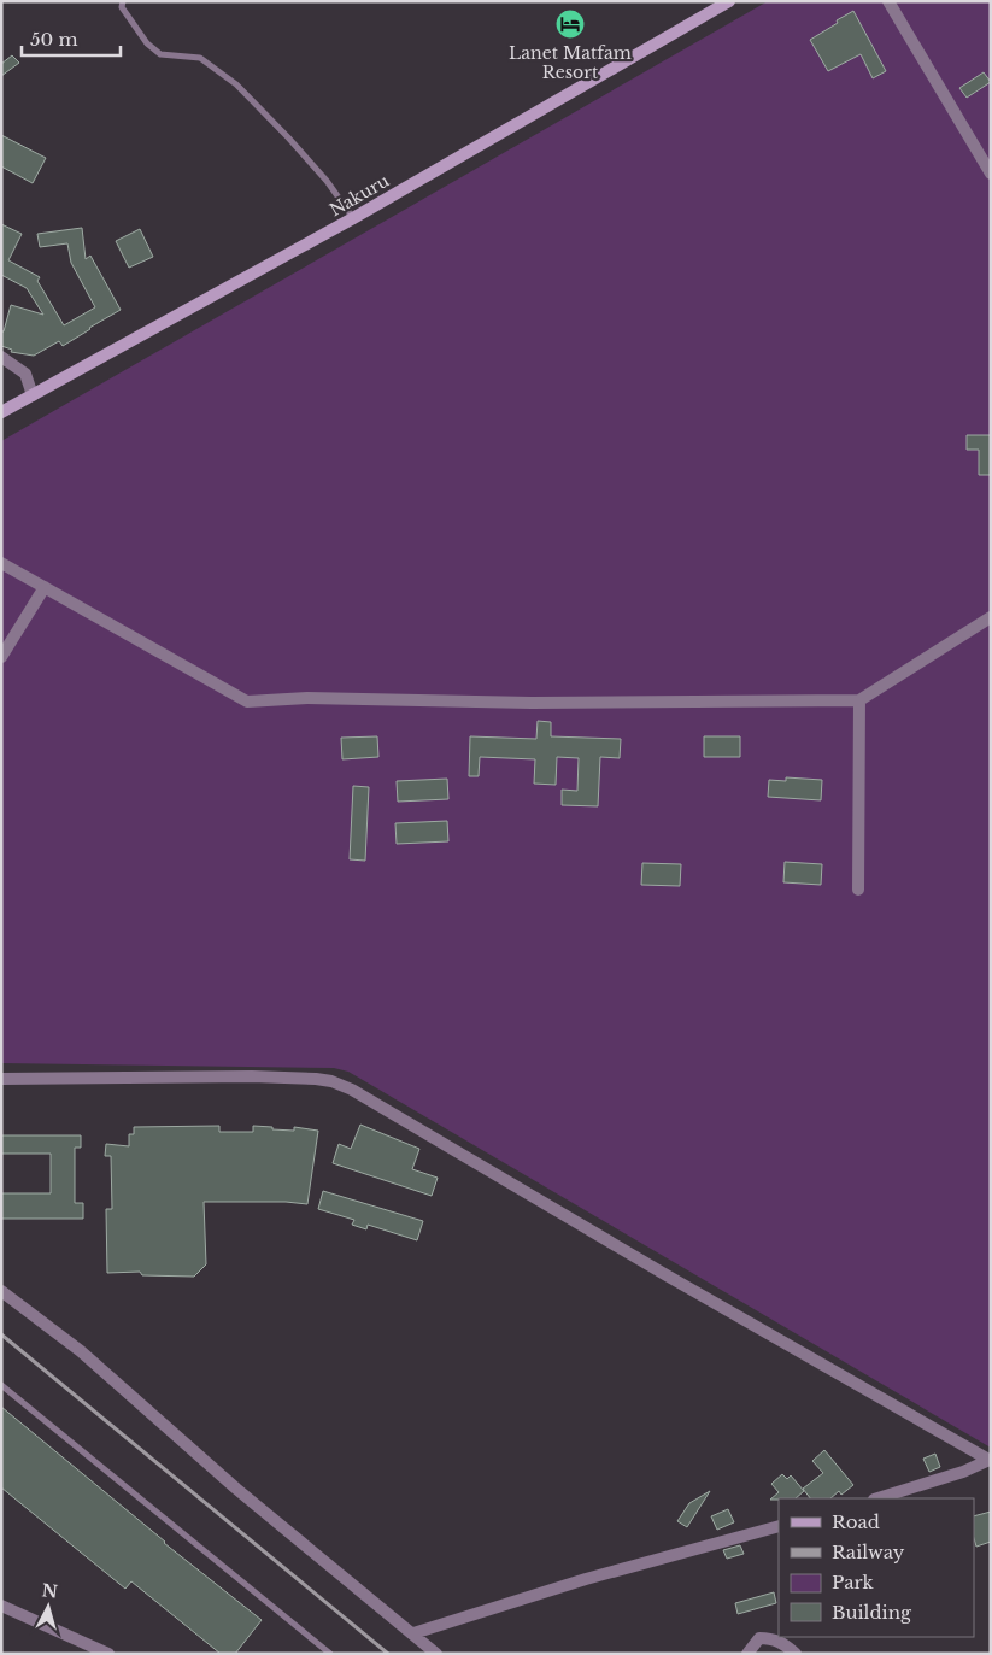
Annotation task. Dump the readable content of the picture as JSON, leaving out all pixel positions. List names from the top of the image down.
{
  "streets": {
    "main road": ["Nakuru"]
  },
  "places": {
    "hotel": ["Lanet Matfam Resort"]
  },
  "legend": [
    "Road",
    "Railway",
    "Park",
    "Building"
  ],
  "scale_bar": "50 m",
  "north": "top"
}
